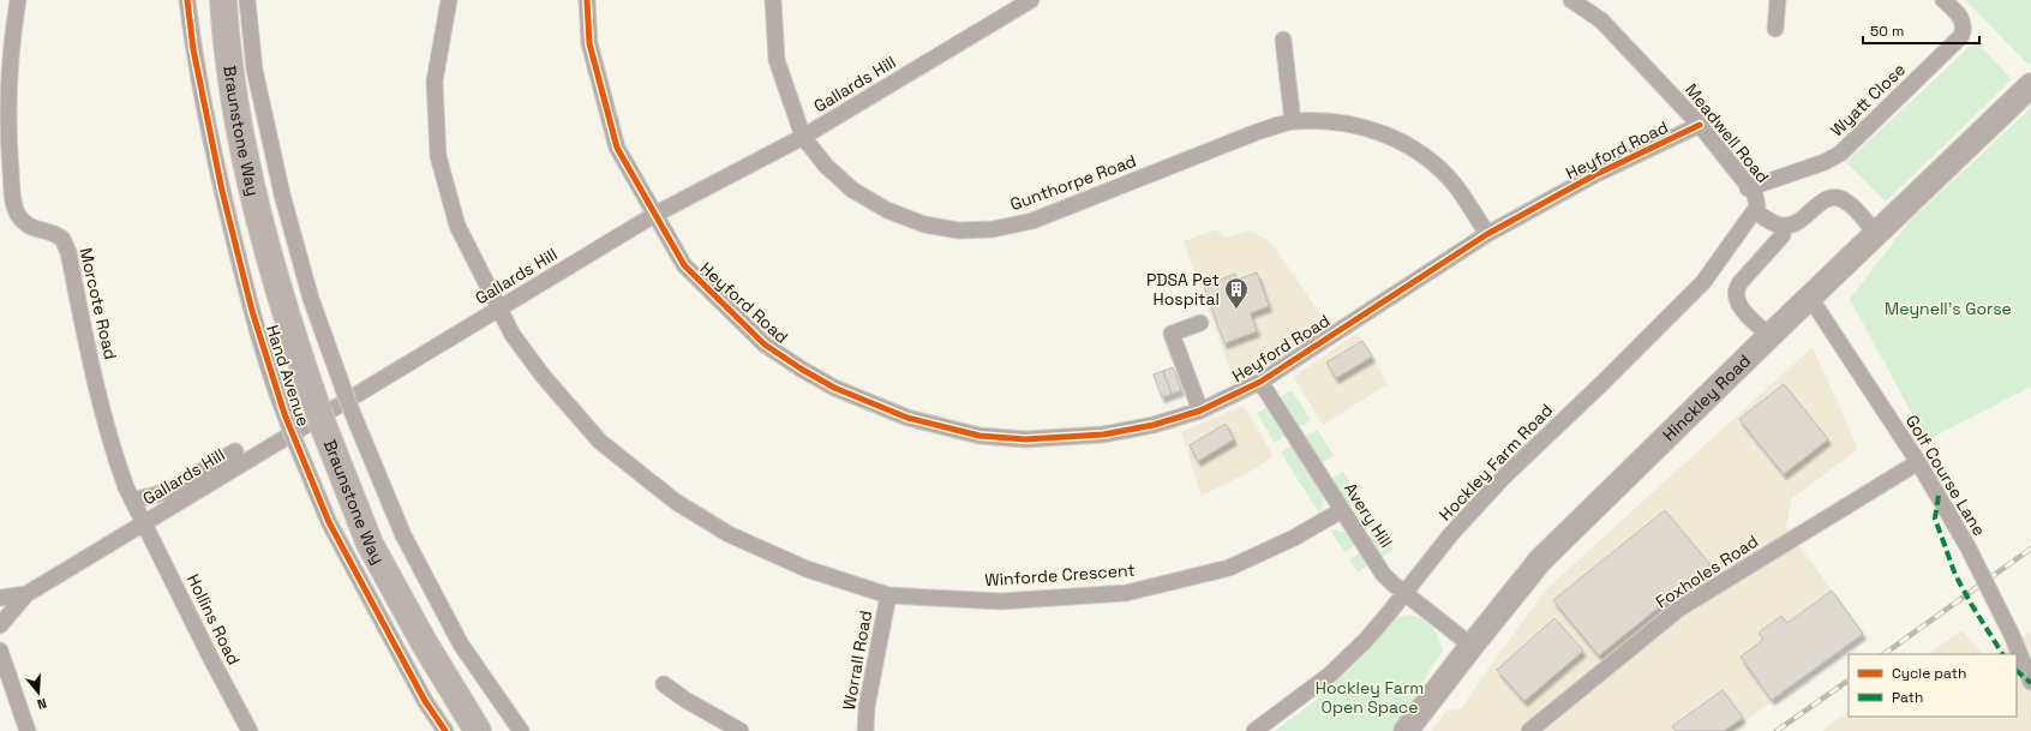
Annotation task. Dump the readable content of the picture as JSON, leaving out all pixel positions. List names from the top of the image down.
{
  "streets": {
    "highway": ["Braunstone Way"],
    "main road": ["Hinckley Road"],
    "street": [
      "Gallards Hill",
      "Wyatt Close",
      "Meadwell Road",
      "Heyford Road",
      "Gunthorpe Road",
      "Morcote Road",
      "Hand Avenue",
      "Hockley Farm Road",
      "Golf Course Lane",
      "Avery Hill",
      "Foxholes Road",
      "Winforde Crescent",
      "Hollins Road",
      "Worrall Road"
    ]
  },
  "crossings": [
    ["Gallards Hill", "Heyford Road"],
    ["Gallards Hill", "Gunthorpe Road"],
    ["Gallards Hill", "Morcote Road"],
    ["Gallards Hill", "Winforde Crescent"],
    ["Gallards Hill", "Hollins Road"],
    ["Wyatt Close", "Meadwell Road"],
    ["Meadwell Road", "Heyford Road"],
    ["Meadwell Road", "Hockley Farm Road"],
    ["Heyford Road", "Gunthorpe Road"],
    ["Heyford Road", "Avery Hill"],
    ["Morcote Road", "Hollins Road"],
    ["Hinckley Road", "Golf Course Lane"],
    ["Hinckley Road", "Avery Hill"],
    ["Hockley Farm Road", "Avery Hill"],
    ["Golf Course Lane", "Foxholes Road"],
    ["Avery Hill", "Winforde Crescent"],
    ["Winforde Crescent", "Worrall Road"]
  ],
  "parks": ["Meynell's Gorse", "Hockley Farm Open Space"],
  "places": {
    "building": ["PDSA Pet Hospital"]
  },
  "legend": ["Cycle path", "Path"],
  "scale_bar": "50 m",
  "north": "bottom"
}
